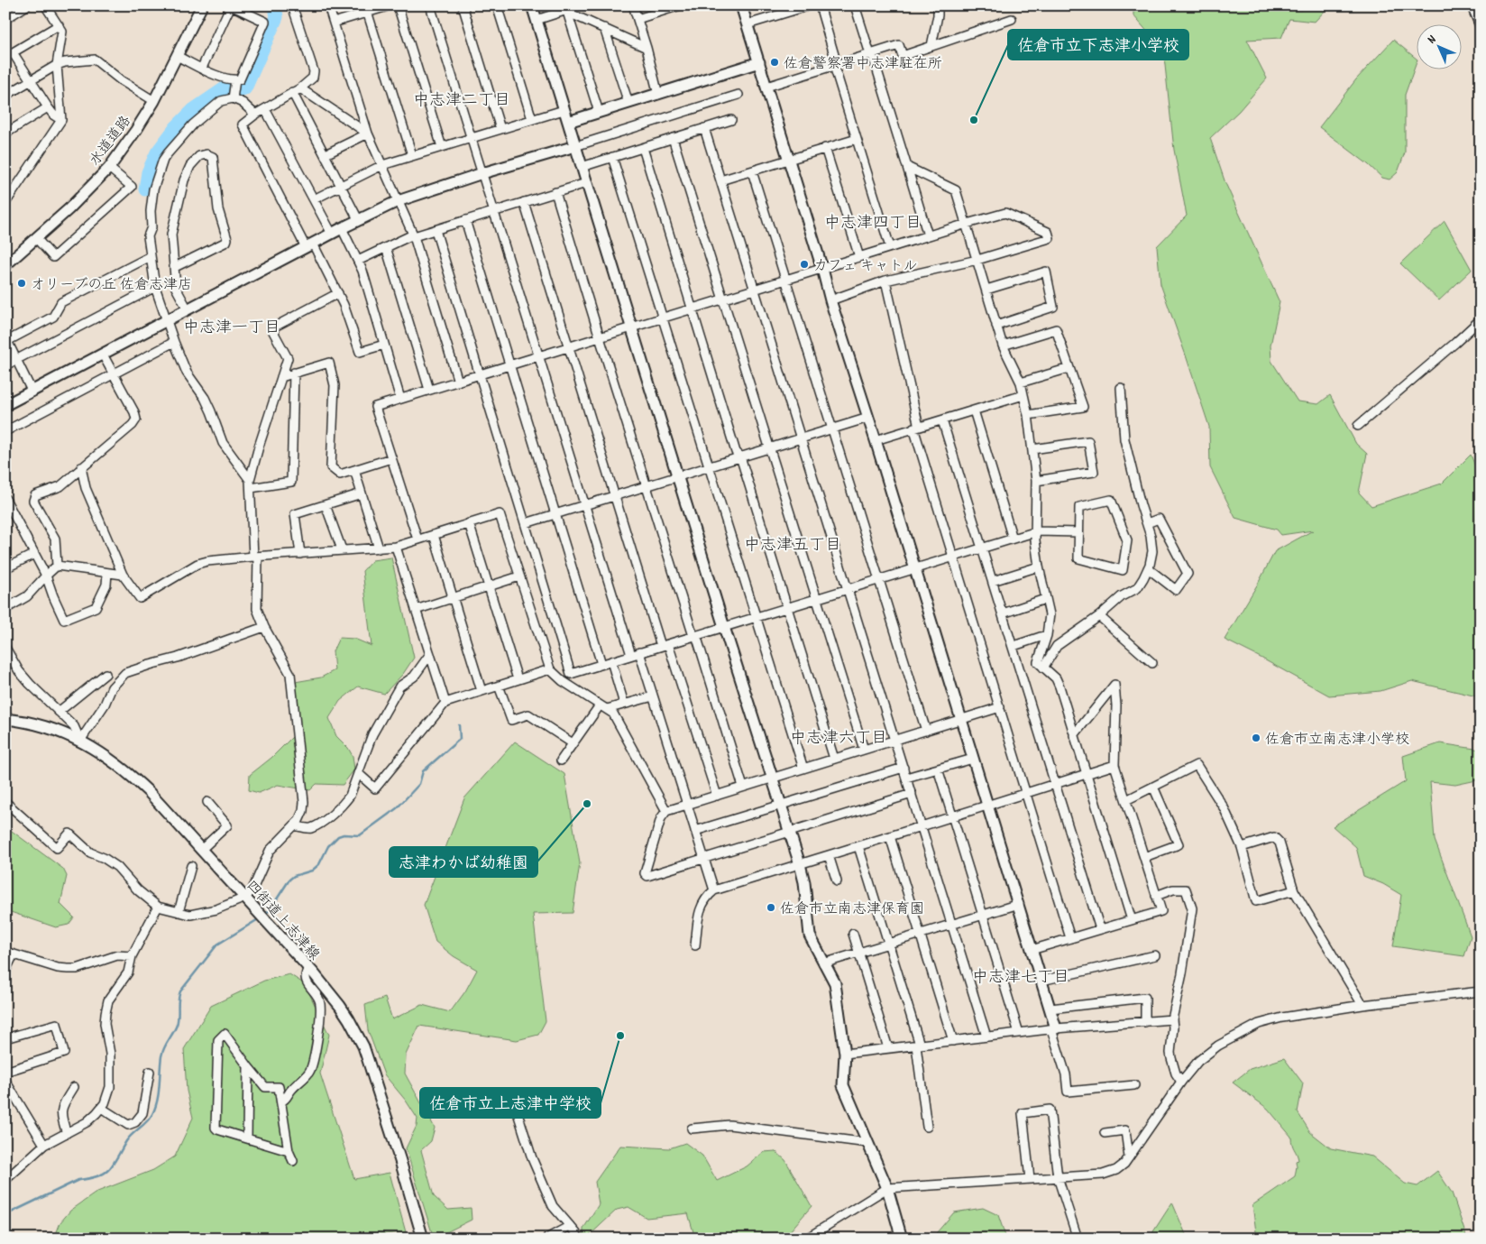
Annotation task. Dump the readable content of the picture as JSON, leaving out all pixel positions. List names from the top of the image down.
{
  "streets": {
    "street": ["水道道路", "四街道上志津線"]
  },
  "districts": [
    "中志津二丁目",
    "中志津四丁目",
    "中志津一丁目",
    "中志津五丁目",
    "中志津六丁目",
    "中志津七丁目"
  ],
  "places": [
    "佐倉警察署中志津駐在所",
    "佐倉市立下志津小学校",
    "カフェ キャトル",
    "オリーブの丘 佐倉志津店",
    "佐倉市立南志津小学校",
    "志津わかば幼稚園",
    "佐倉市立南志津保育園",
    "佐倉市立上志津中学校"
  ],
  "north": "top left"
}
